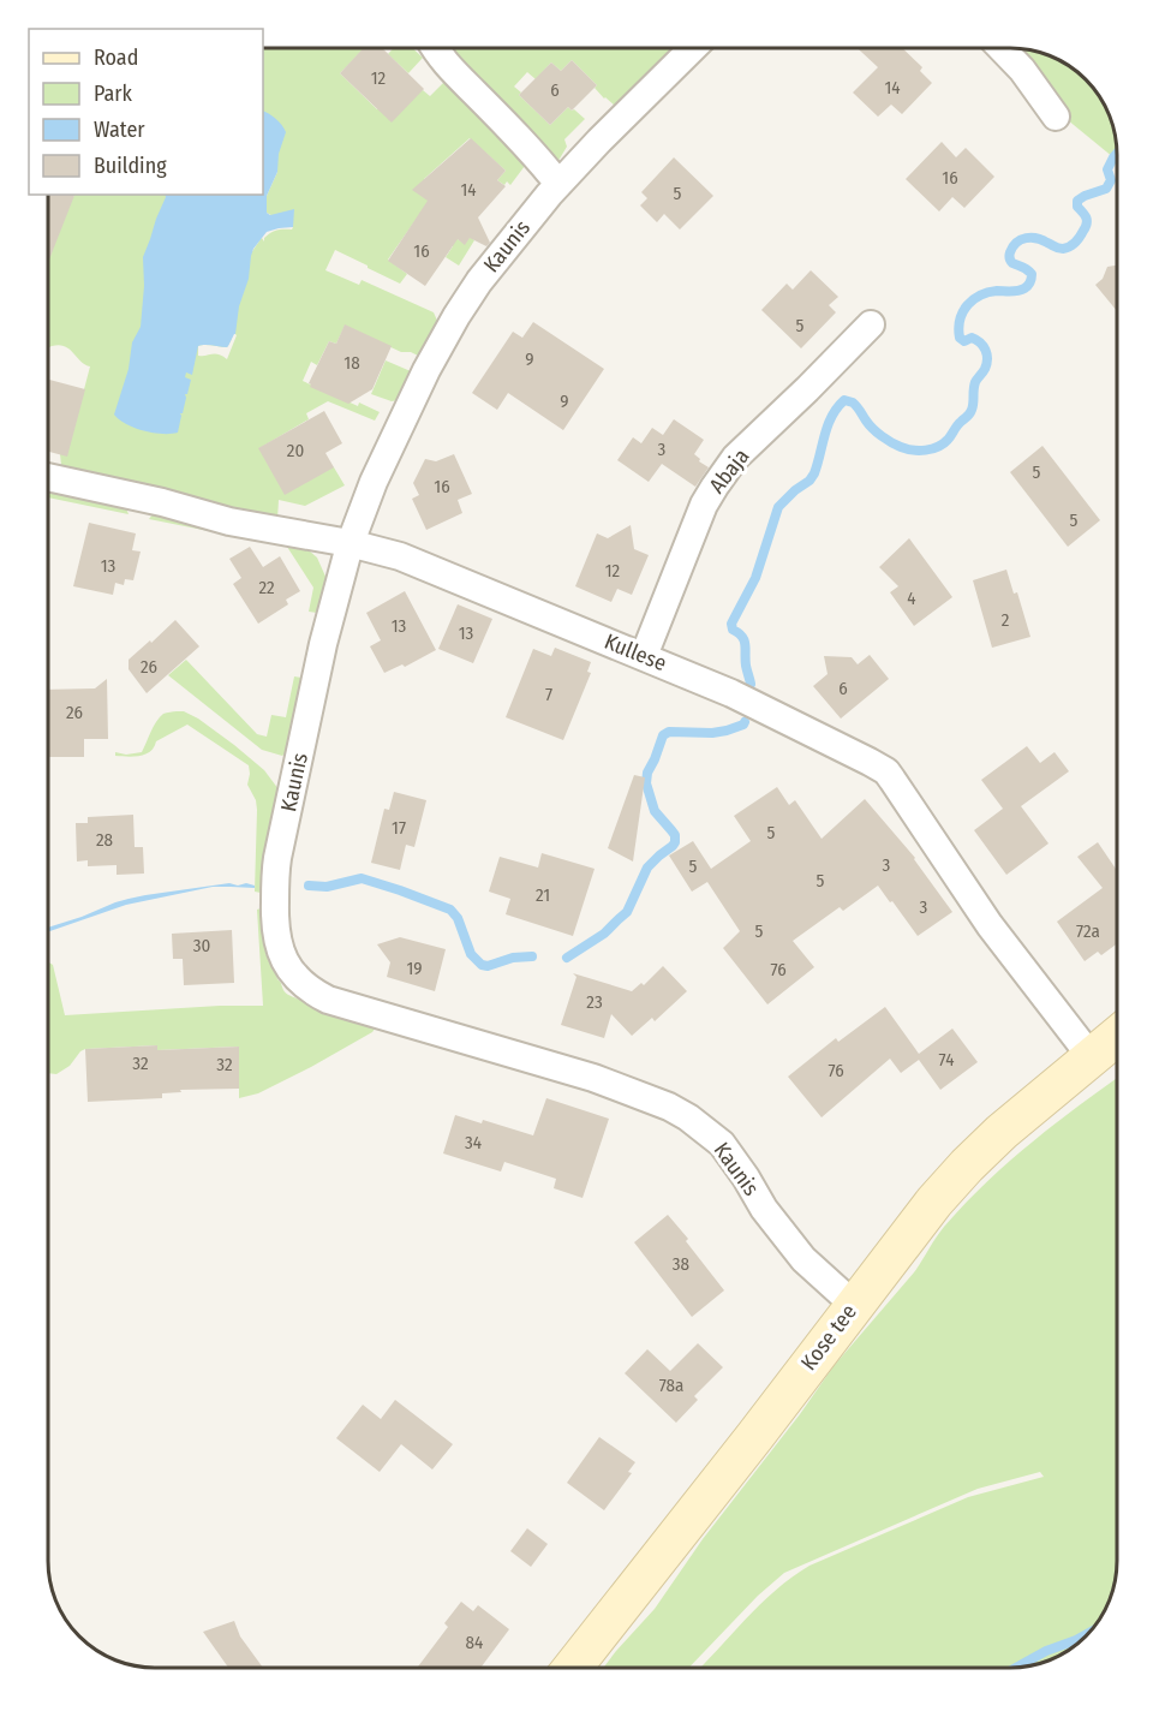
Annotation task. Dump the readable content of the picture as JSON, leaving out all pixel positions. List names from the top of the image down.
{
  "streets": {
    "main road": ["Kose tee"],
    "street": ["Kaunis", "Abaja", "Kullese"]
  },
  "crossings": [
    ["Kaunis", "Kullese"],
    ["Kaunis", "Kose tee"],
    ["Abaja", "Kullese"],
    ["Kullese", "Kose tee"]
  ],
  "house_numbers": [
    "12",
    "14",
    "6",
    "16",
    "14",
    "5",
    "16",
    "5",
    "9",
    "18",
    "9",
    "3",
    "20",
    "5",
    "16",
    "5",
    "13",
    "12",
    "22",
    "4",
    "2",
    "13",
    "13",
    "26",
    "6",
    "7",
    "26",
    "17",
    "5",
    "28",
    "3",
    "5",
    "5",
    "21",
    "3",
    "5",
    "72a",
    "30",
    "19",
    "76",
    "23",
    "74",
    "32",
    "32",
    "76",
    "34",
    "38",
    "78a",
    "84"
  ],
  "legend": [
    "Road",
    "Park",
    "Water",
    "Building"
  ]
}
